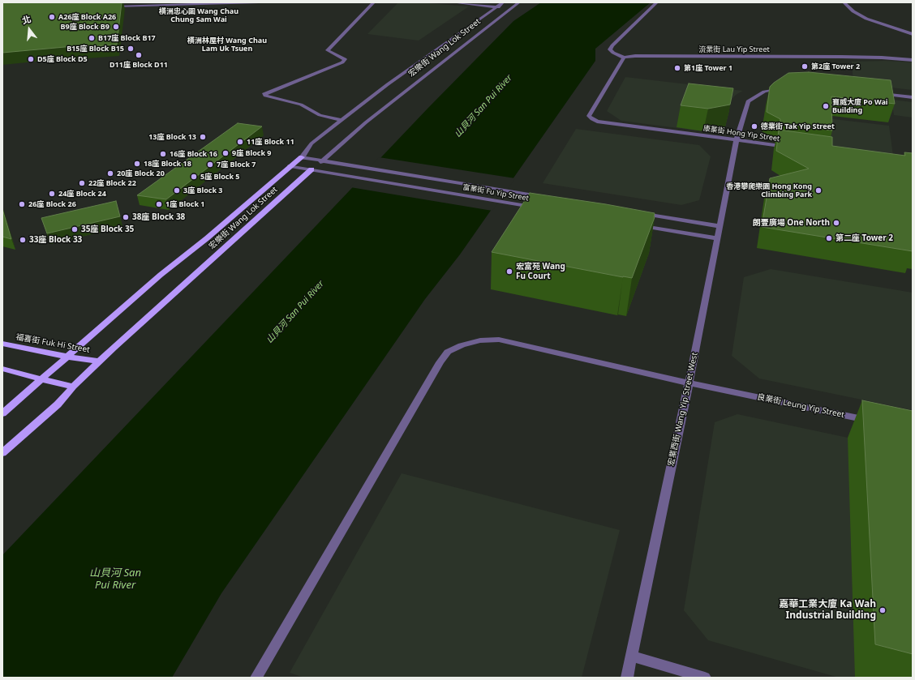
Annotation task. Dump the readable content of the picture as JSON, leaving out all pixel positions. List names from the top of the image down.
{
  "streets": {
    "main road": ["宏樂街 Wang Lok Street", "福喜街 Fuk Hi Street"],
    "street": [
      "流業街 Lau Yip Street",
      "康業街 Hong Yip Street",
      "富業街 Fu Yip Street",
      "良業街 Leung Yip Street",
      "宏業西街 Wang Yip Street West"
    ]
  },
  "crossings": [
    ["宏樂街 Wang Lok Street", "富業街 Fu Yip Street"],
    ["宏樂街 Wang Lok Street", "福喜街 Fuk Hi Street"],
    ["流業街 Lau Yip Street", "康業街 Hong Yip Street"],
    ["康業街 Hong Yip Street", "宏業西街 Wang Yip Street West"],
    ["良業街 Leung Yip Street", "宏業西街 Wang Yip Street West"]
  ],
  "districts": ["橫洲忠心圍 Wang Chau Chung Sam Wai", "橫洲林屋村 Wang Chau Lam Uk Tsuen"],
  "water": ["山貝河 San Pui River"],
  "places": [
    "A26座 Block A26",
    "B9座 Block B9",
    "B17座 Block B17",
    "B15座 Block B15",
    "D11座 Block D11",
    "D5座 Block D5",
    "第2座 Tower 2",
    "第1座 Tower 1",
    "寶威大廈 Po Wai Building",
    "德業街 Tak Yip Street",
    "13座 Block 13",
    "11座 Block 11",
    "9座 Block 9",
    "16座 Block 16",
    "18座 Block 18",
    "7座 Block 7",
    "20座 Block 20",
    "5座 Block 5",
    "22座 Block 22",
    "3座 Block 3",
    "香港攀爬樂園 Hong Kong Climbing Park",
    "24座 Block 24",
    "26座 Block 26",
    "1座 Block 1",
    "38座 Block 38",
    "朗壹廣場 One North",
    "35座 Block 35",
    "第二座 Tower 2",
    "33座 Block 33",
    "宏富苑 Wang Fu Court",
    "嘉華工業大廈 Ka Wah Industrial Building"
  ],
  "north": "top"
}
